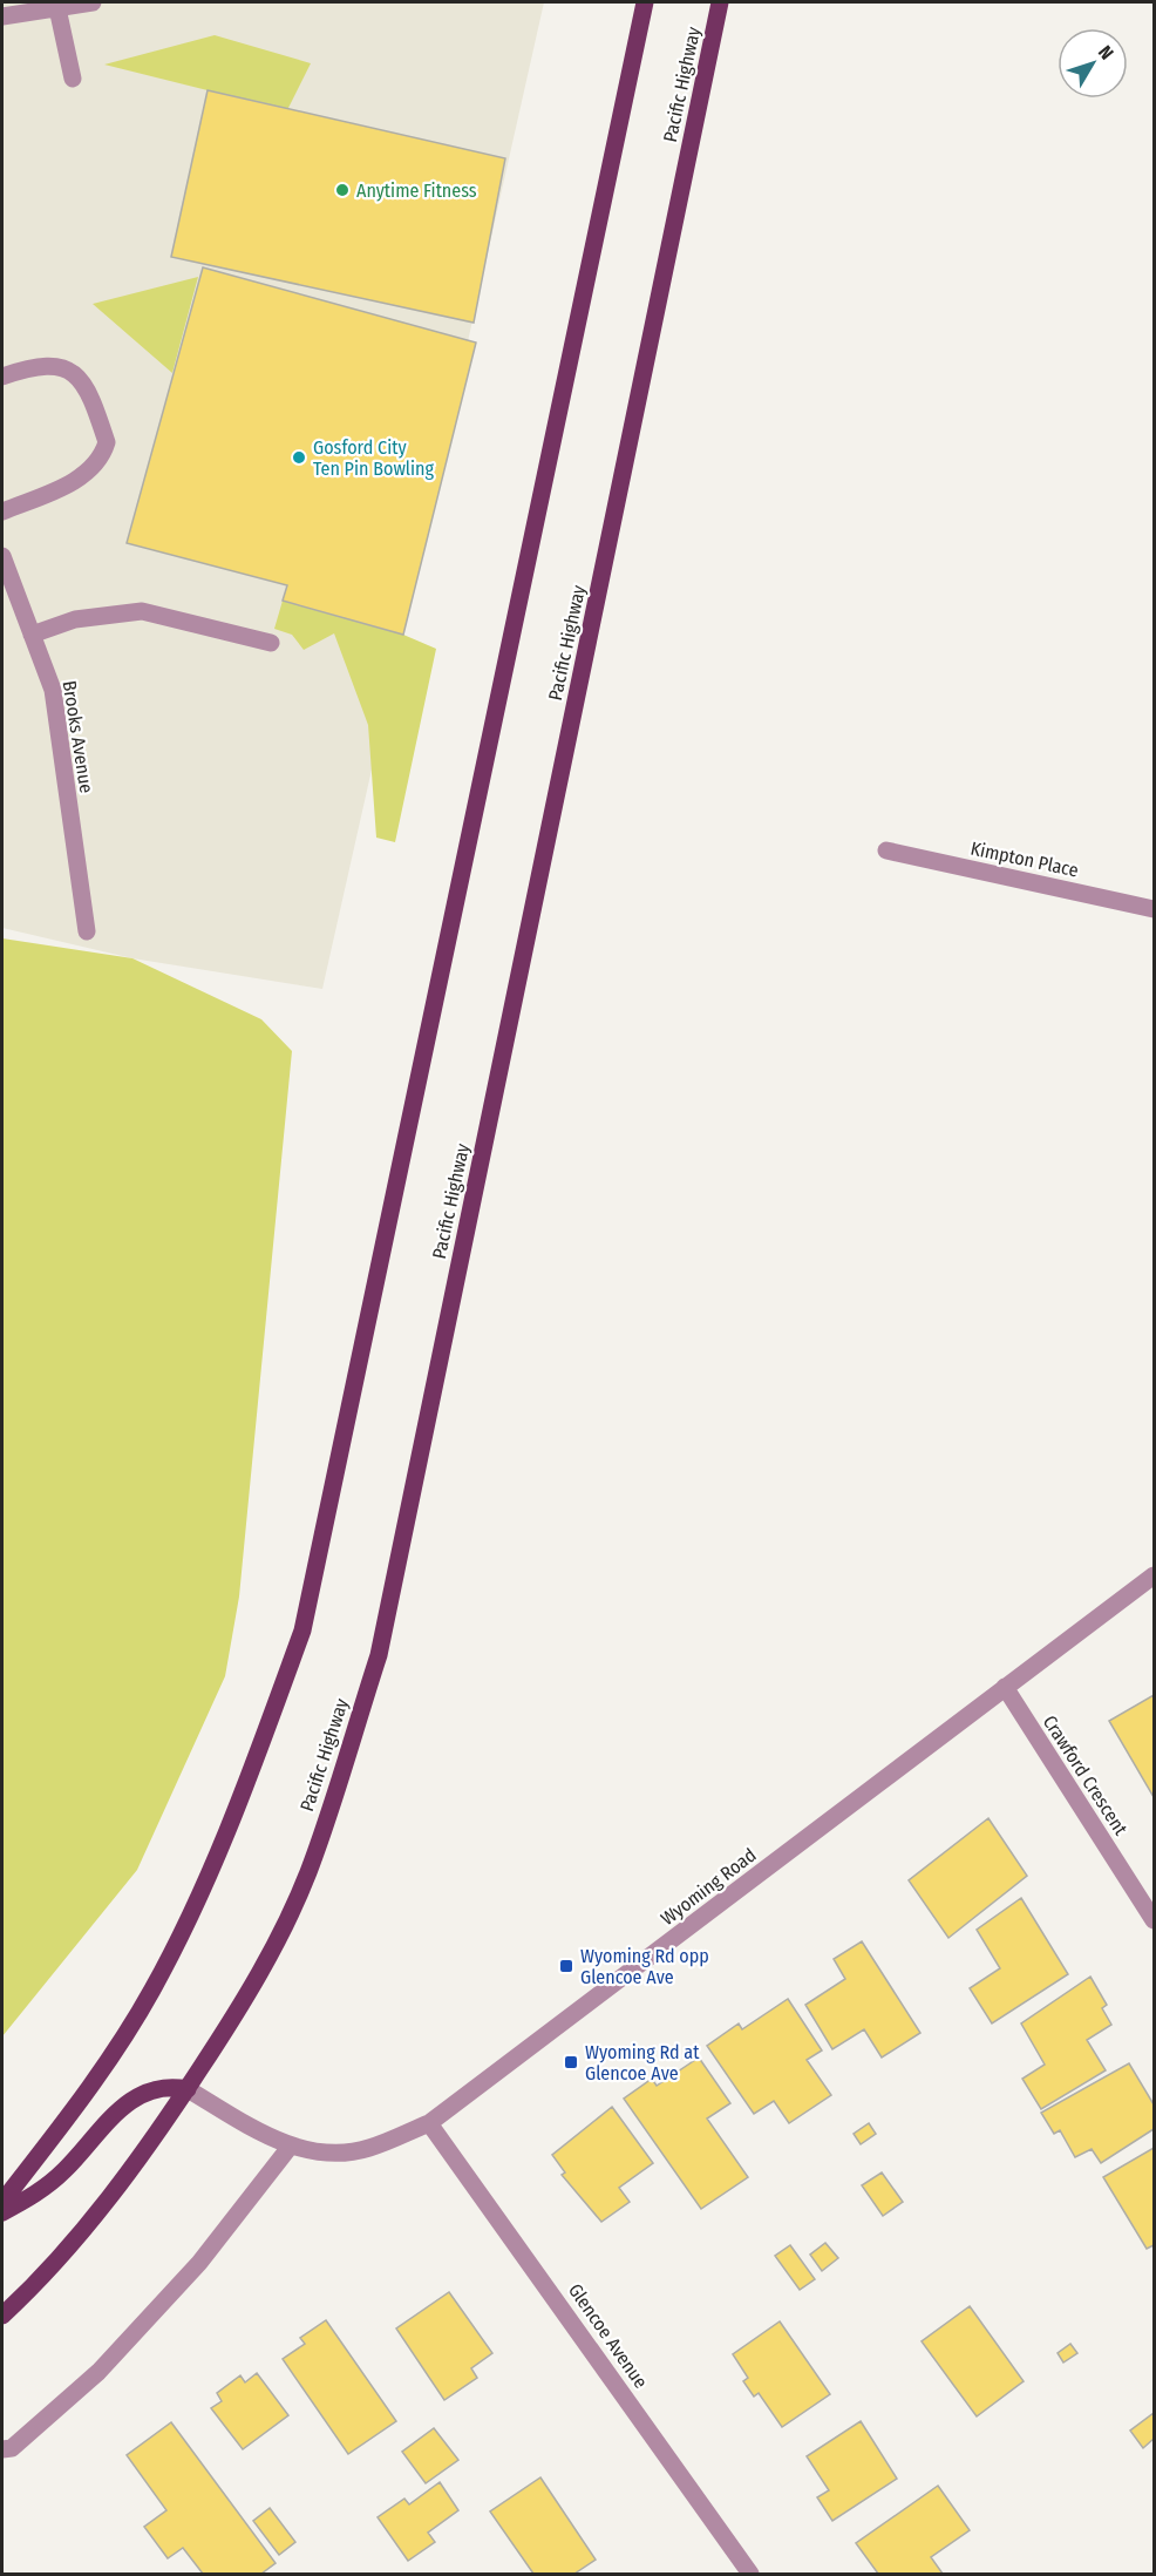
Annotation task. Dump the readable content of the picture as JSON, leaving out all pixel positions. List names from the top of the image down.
{
  "streets": {
    "main road": ["Pacific Highway"],
    "street": [
      "Brooks Avenue",
      "Kimpton Place",
      "Crawford Crescent",
      "Wyoming Road",
      "Glencoe Avenue"
    ]
  },
  "crossings": [
    ["Pacific Highway", "Wyoming Road"],
    ["Crawford Crescent", "Wyoming Road"],
    ["Wyoming Road", "Glencoe Avenue"]
  ],
  "places": {
    "other": ["Anytime Fitness", "Gosford City Ten Pin Bowling"],
    "transit": ["Wyoming Rd opp Glencoe Ave", "Wyoming Rd at Glencoe Ave"]
  },
  "north": "top right"
}
